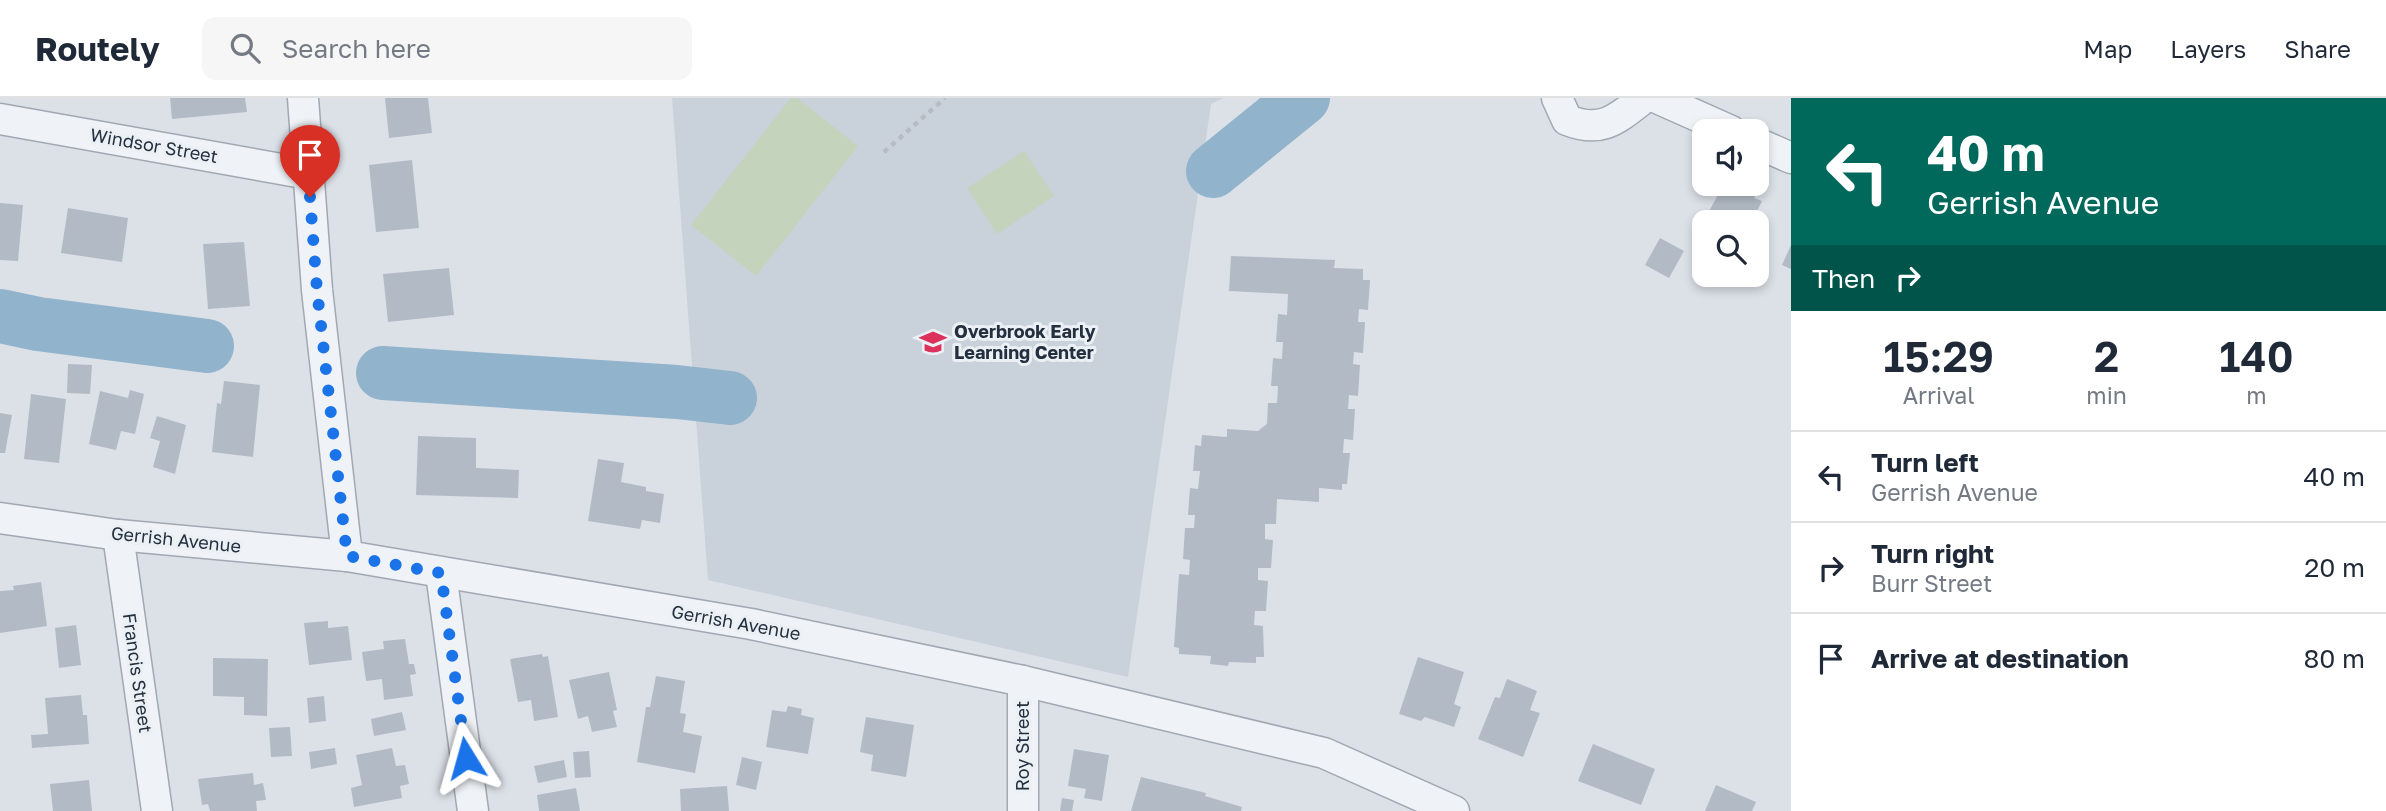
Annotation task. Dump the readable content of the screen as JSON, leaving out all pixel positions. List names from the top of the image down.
{
  "streets": {
    "street": [
      "Windsor Street",
      "Gerrish Avenue",
      "Francis Street",
      "Roy Street"
    ]
  },
  "crossings": [
    ["Gerrish Avenue", "Francis Street"],
    ["Gerrish Avenue", "Roy Street"]
  ],
  "places": {
    "school or university": ["Overbrook Early Learning Center"]
  },
  "page": {
    "header": "Routely",
    "search": "Search here",
    "nav": ["Map", "Layers", "Share"],
    "turn": ["40 m", "Gerrish Avenue"],
    "then": "Then",
    "eta": [
      "15:29",
      "Arrival",
      "2",
      "min",
      "140",
      "m"
    ],
    "list": [
      {
        "name": "Turn left",
        "note": "Gerrish Avenue",
        "value": "40 m"
      },
      {
        "name": "Turn right",
        "note": "Burr Street",
        "value": "20 m"
      },
      {
        "name": "Arrive at destination",
        "value": "80 m"
      }
    ]
  }
}
